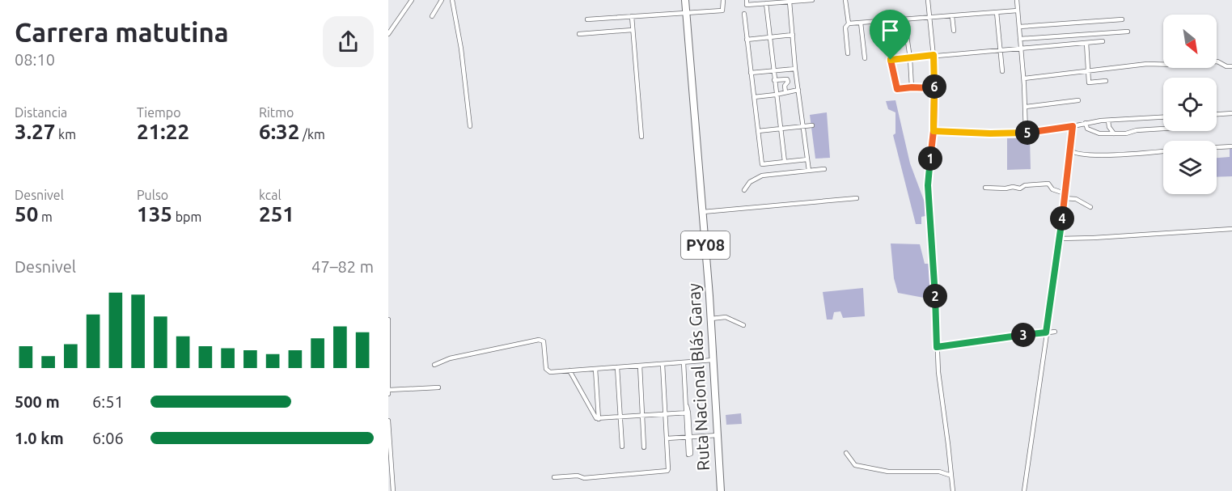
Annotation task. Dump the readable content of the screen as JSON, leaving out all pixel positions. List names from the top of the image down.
{
  "streets": {
    "highway": ["PY08", "Ruta Nacional Blás Garay"]
  },
  "north": "bottom right",
  "page": {
    "heading": ["Carrera matutina", "08:10"],
    "pins": [
      "6",
      "5",
      "1",
      "4",
      "2",
      "3"
    ],
    "stats": [
      ["Distancia", "3.27 km"],
      ["Tiempo", "21:22"],
      ["Ritmo", "6:32 /km"],
      ["Desnivel", "50 m"],
      ["Pulso", "135 bpm"],
      ["kcal", "251"]
    ],
    "chart": ["Desnivel", "47–82 m"],
    "list": [
      {
        "name": "500 m",
        "note": "6:51"
      },
      {
        "name": "1.0 km",
        "note": "6:06"
      }
    ]
  }
}
